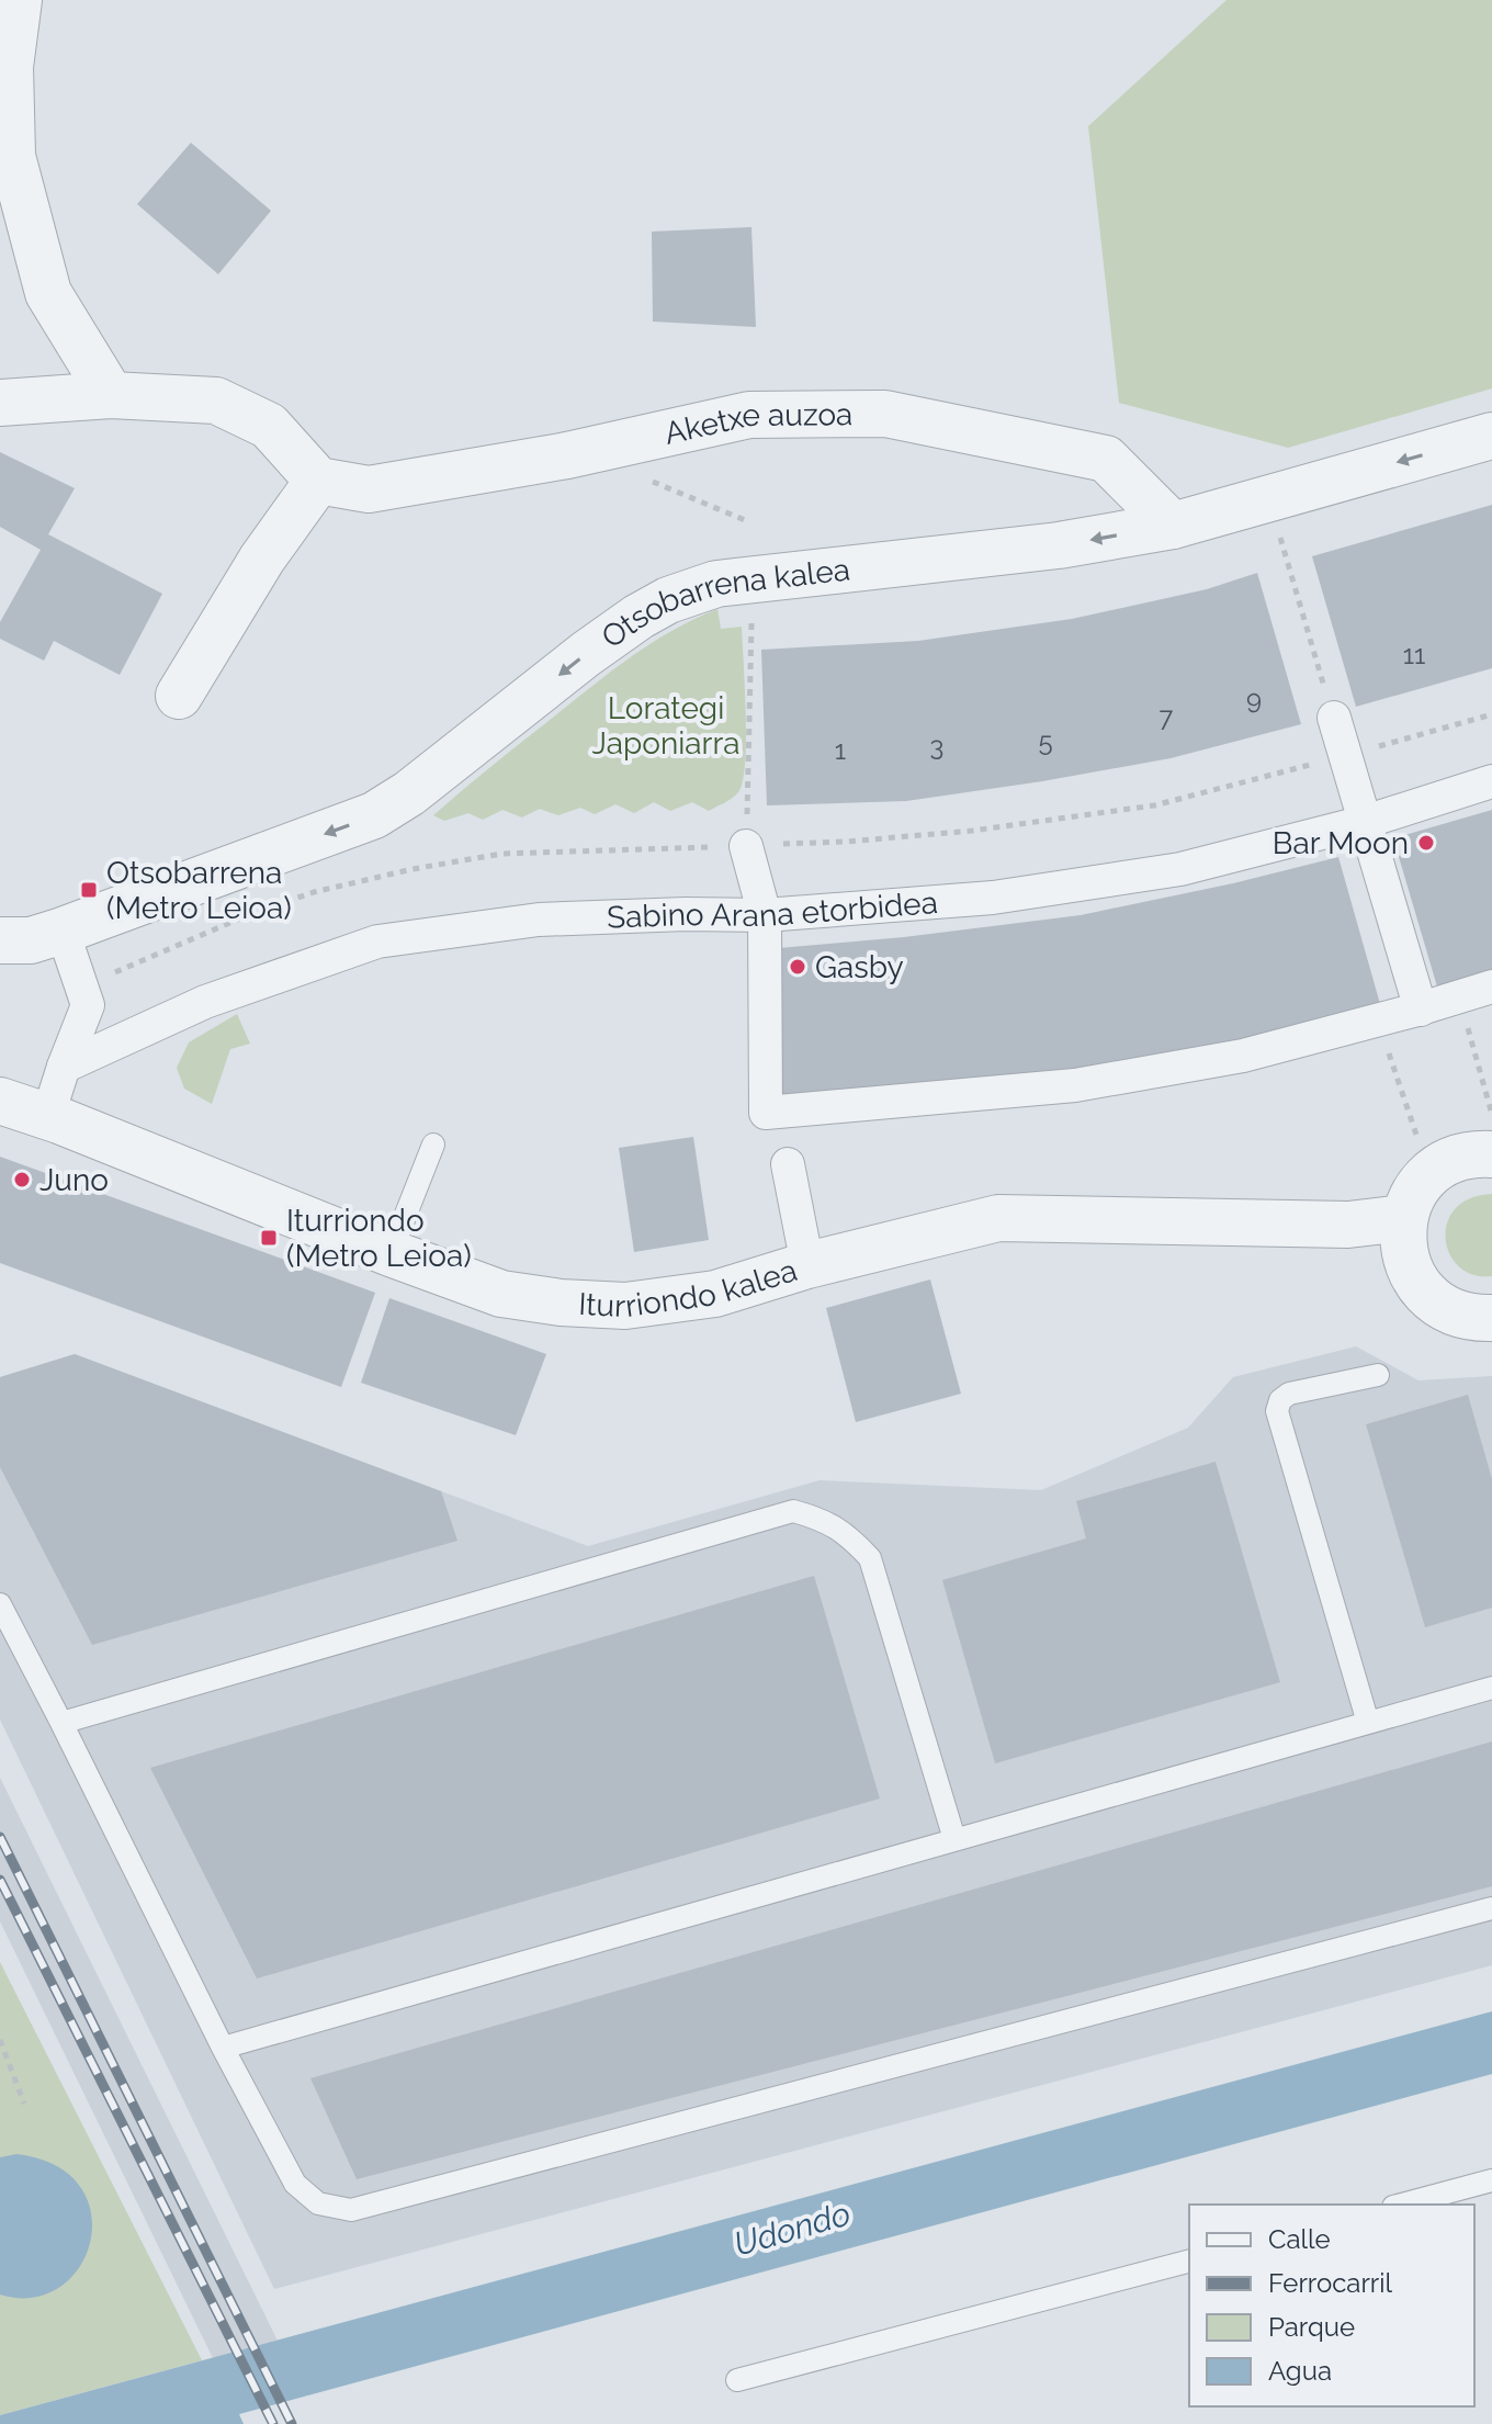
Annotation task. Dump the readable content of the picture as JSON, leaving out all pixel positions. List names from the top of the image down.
{
  "streets": {
    "street": [
      "Aketxe auzoa",
      "Otsobarrena kalea",
      "Sabino Arana etorbidea",
      "Iturriondo kalea"
    ]
  },
  "crossings": [
    ["Aketxe auzoa", "Otsobarrena kalea"],
    ["Sabino Arana etorbidea", "Iturriondo kalea"]
  ],
  "one_way": ["Otsobarrena kalea"],
  "water": ["Udondo"],
  "parks": ["Lorategi Japoniarra"],
  "places": {
    "other": ["Bar Moon", "Gasby", "Juno"],
    "transit": ["Otsobarrena (Metro Leioa)", "Iturriondo (Metro Leioa)"]
  },
  "house_numbers": [
    "11",
    "9",
    "7",
    "5",
    "3",
    "1"
  ],
  "legend": [
    "Calle",
    "Ferrocarril",
    "Parque",
    "Agua"
  ]
}
